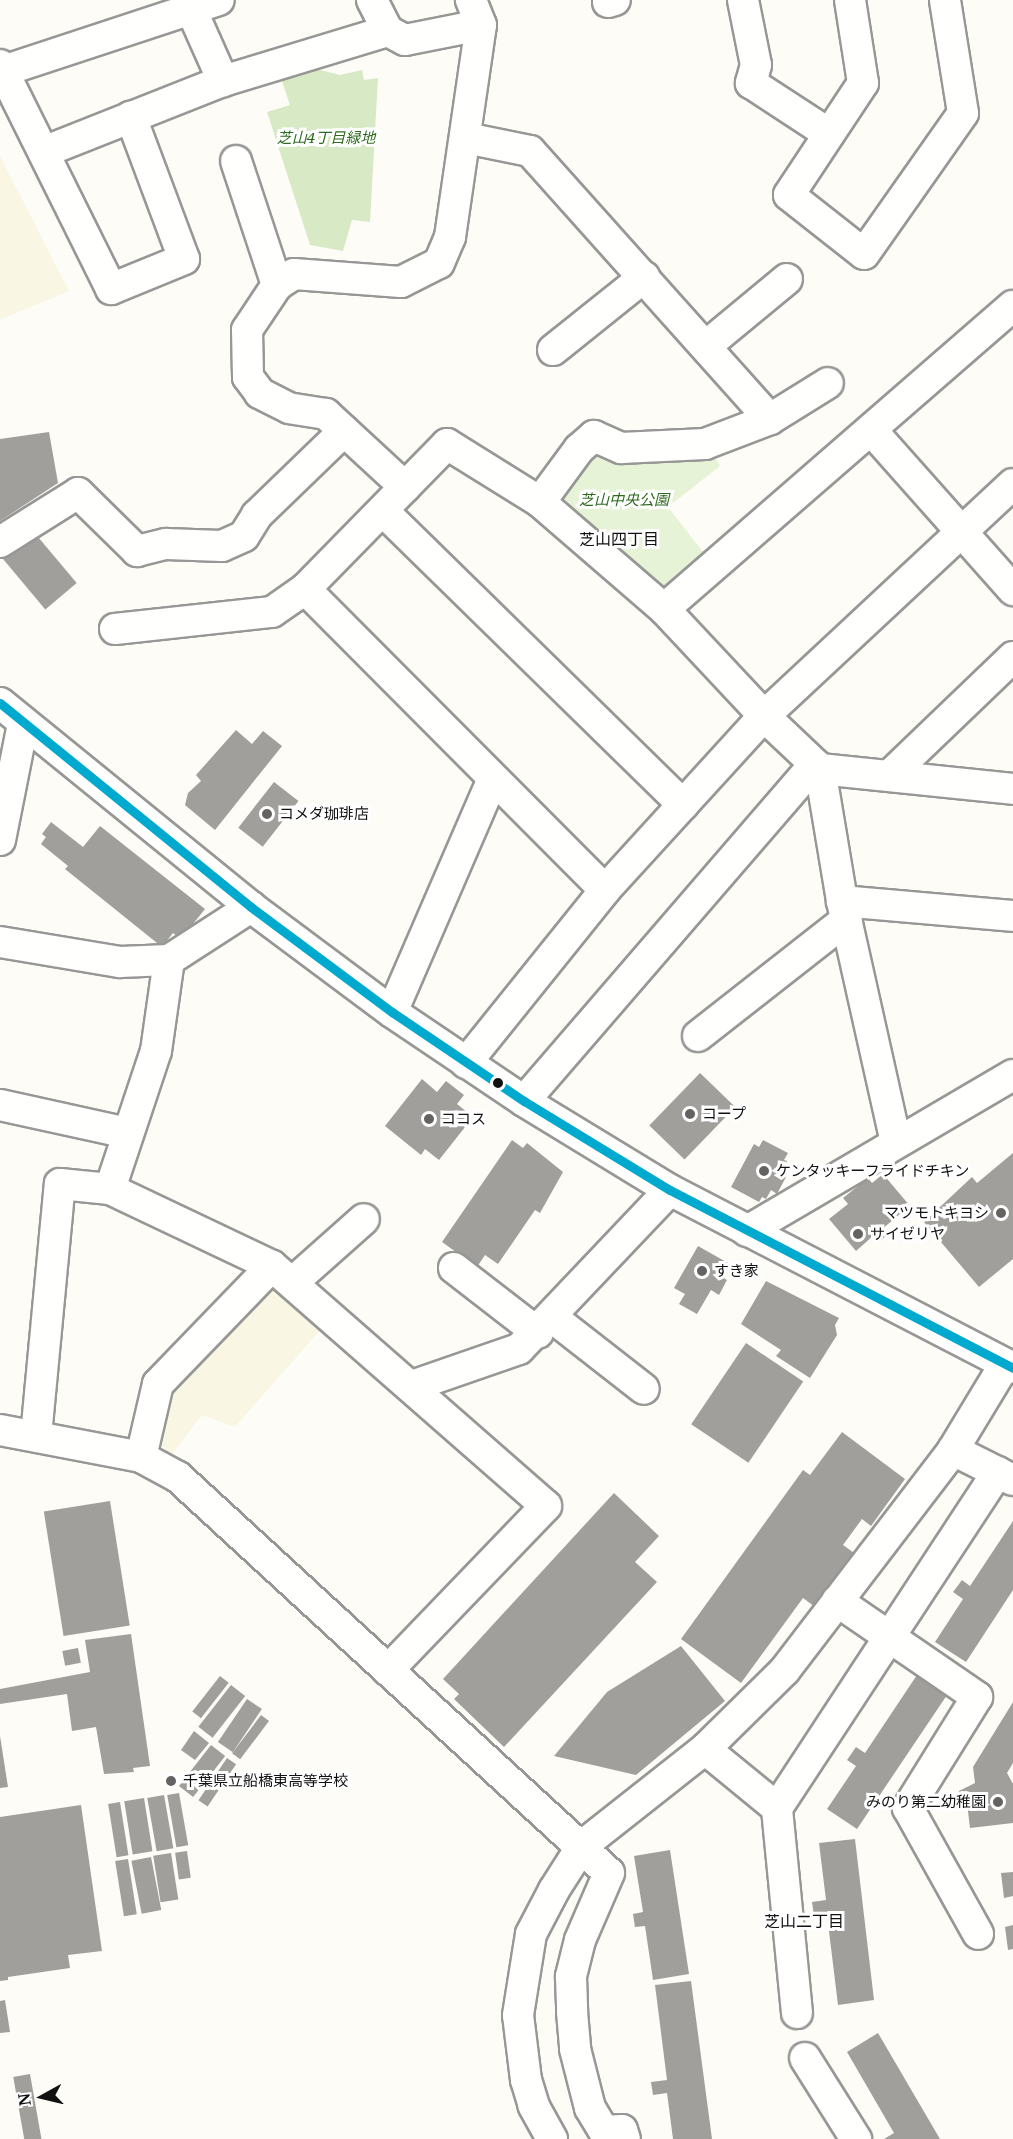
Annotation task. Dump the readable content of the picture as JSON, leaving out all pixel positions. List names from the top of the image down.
{
  "districts": ["芝山四丁目", "芝山二丁目"],
  "parks": ["芝山4丁目緑地", "芝山中央公園"],
  "places": [
    "コメダ珈琲店",
    "コープ",
    "ココス",
    "ケンタッキーフライドチキン",
    "マツモトキヨシ",
    "サイゼリヤ",
    "すき家",
    "千葉県立船橋東高等学校",
    "みのり第二幼稚園"
  ],
  "north": "left"
}
